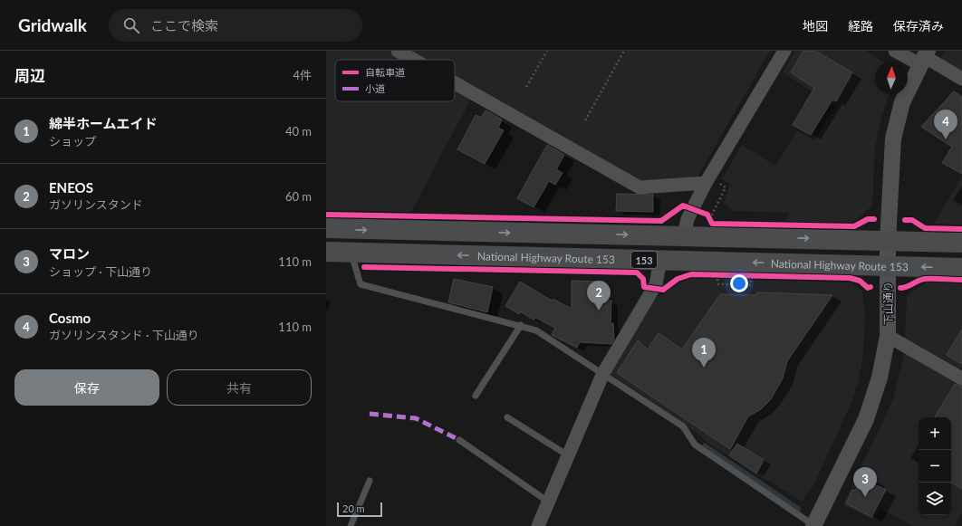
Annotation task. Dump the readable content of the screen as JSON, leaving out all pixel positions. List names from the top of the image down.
{
  "streets": {
    "highway": ["National Highway Route 153", "153"],
    "street": ["下山通り"]
  },
  "crossings": [
    ["National Highway Route 153", "下山通り"]
  ],
  "legend": ["自転車道", "小道"],
  "scale_bar": "20 m",
  "north": "top",
  "page": {
    "header": "Gridwalk",
    "search": "ここで検索",
    "nav": ["地図", "経路", "保存済み"],
    "heading": ["周辺", "4件"],
    "list": [
      {
        "mark": "1",
        "name": "綿半ホームエイド",
        "note": "ショップ",
        "value": "40 m"
      },
      {
        "mark": "2",
        "name": "ENEOS",
        "note": "ガソリンスタンド",
        "value": "60 m"
      },
      {
        "mark": "3",
        "name": "マロン",
        "note": "ショップ · 下山通り",
        "value": "110 m"
      },
      {
        "mark": "4",
        "name": "Cosmo",
        "note": "ガソリンスタンド · 下山通り",
        "value": "110 m"
      }
    ],
    "pins": [
      "4",
      "2",
      "1",
      "3"
    ],
    "buttons": ["保存", "共有"],
    "map_buttons": ["+", "−"],
    "scale": "20 m"
  }
}
